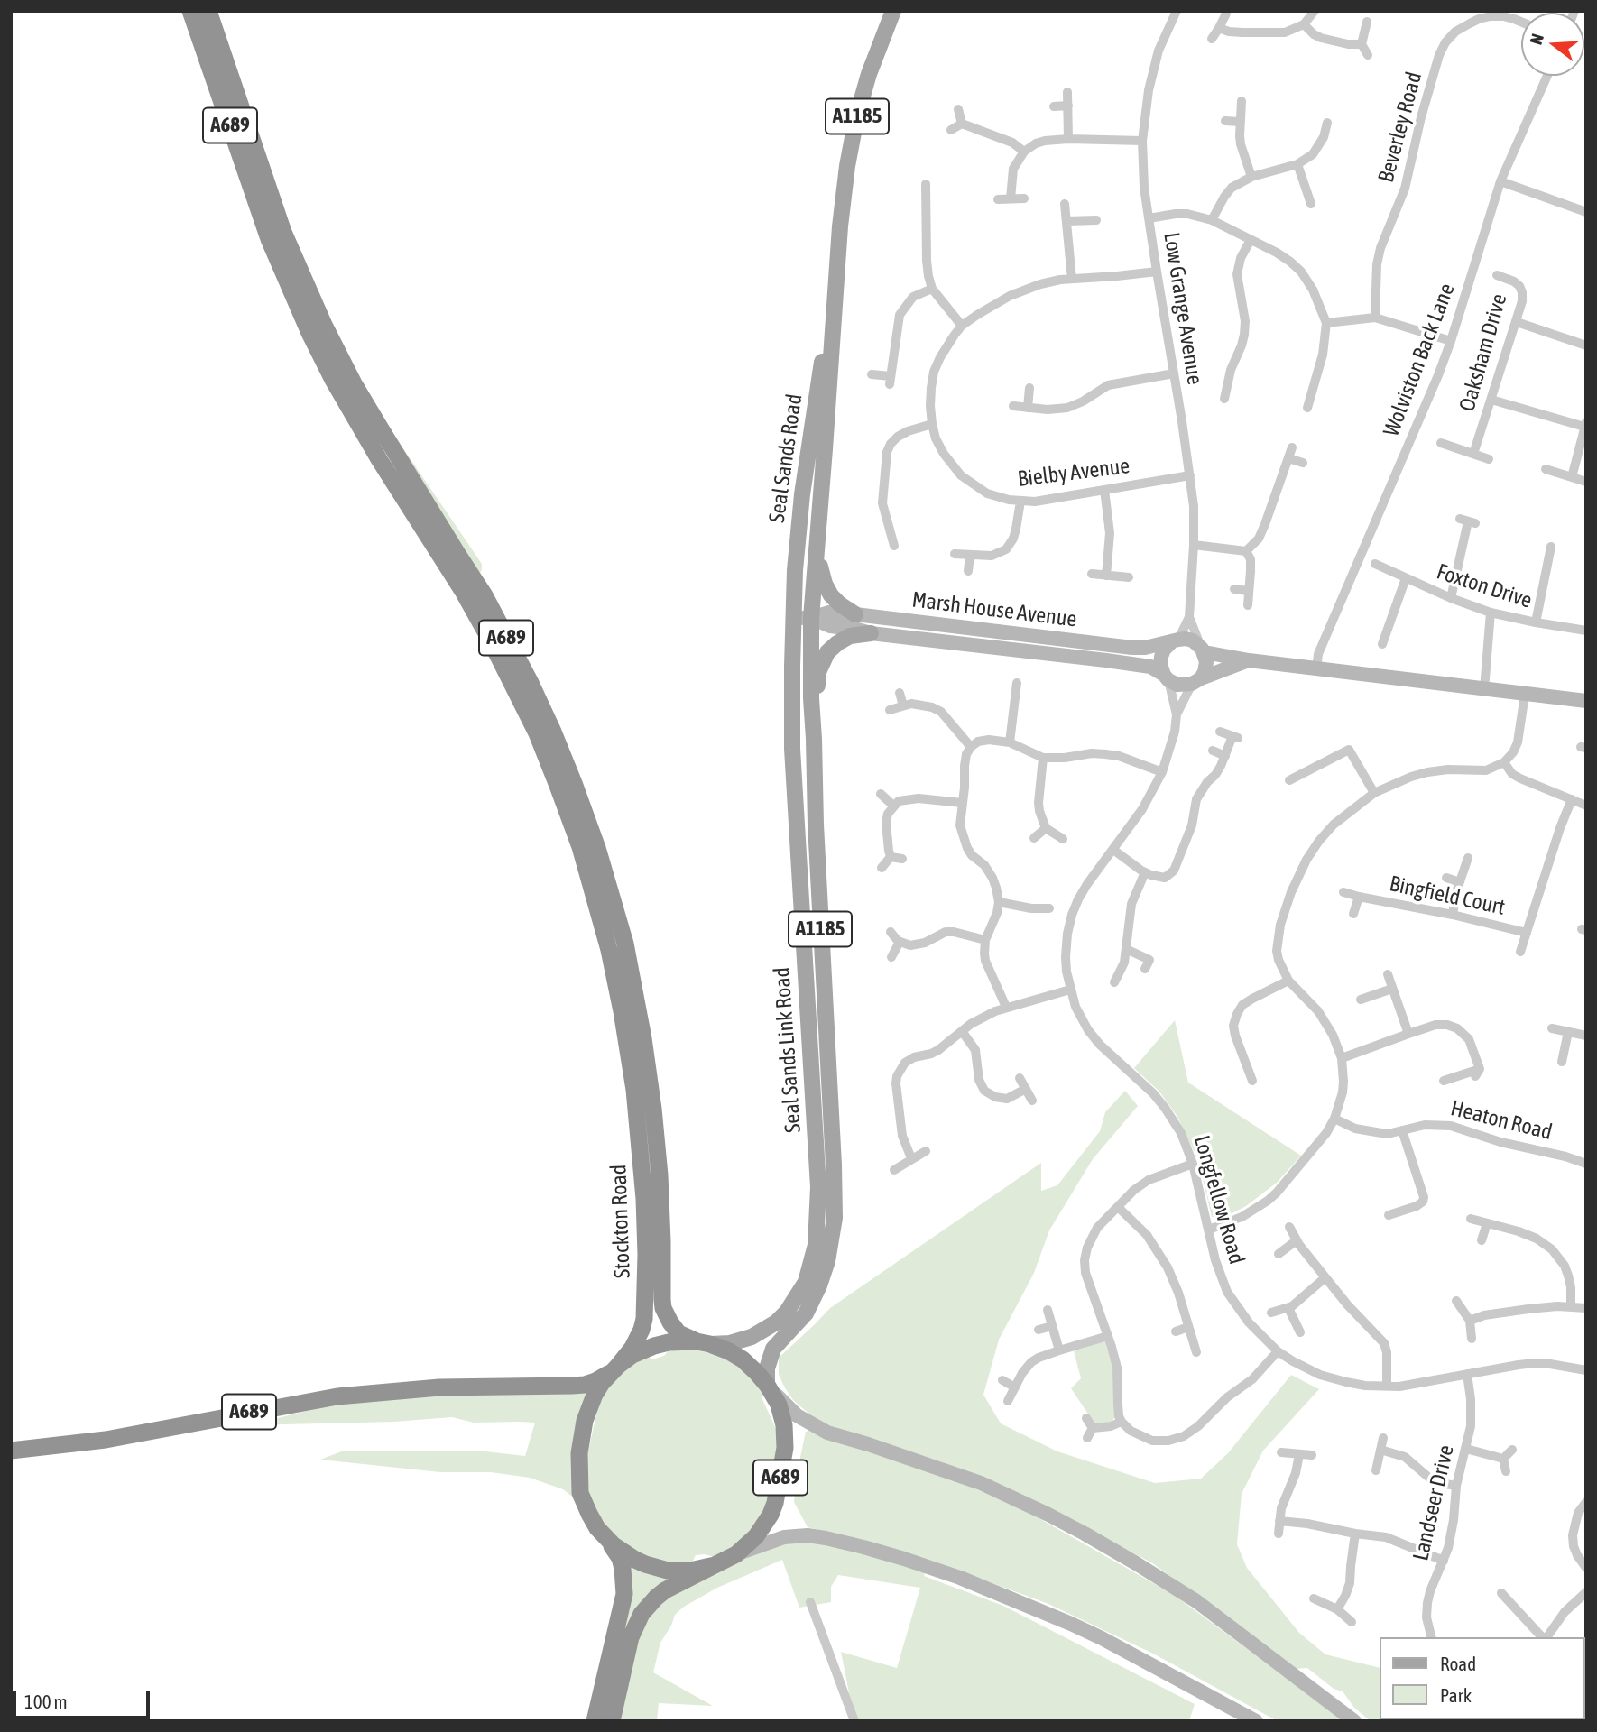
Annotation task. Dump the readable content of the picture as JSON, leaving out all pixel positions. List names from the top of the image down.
{
  "streets": {
    "highway": ["A689", "Stockton Road"],
    "main road": ["A1185", "Seal Sands Road", "Seal Sands Link Road"],
    "street": [
      "Beverley Road",
      "Low Grange Avenue",
      "Oaksham Drive",
      "Wolviston Back Lane",
      "Bielby Avenue",
      "Foxton Drive",
      "Marsh House Avenue",
      "Bingfield Court",
      "Heaton Road",
      "Longfellow Road",
      "Landseer Drive"
    ]
  },
  "crossings": [
    ["A1185", "Marsh House Avenue"],
    ["A1185", "Seal Sands Link Road"],
    ["A689", "Seal Sands Link Road"],
    ["A689", "Stockton Road"],
    ["Low Grange Avenue", "Bielby Avenue"],
    ["Low Grange Avenue", "Marsh House Avenue"],
    ["Low Grange Avenue", "Longfellow Road"],
    ["Wolviston Back Lane", "Marsh House Avenue"],
    ["Seal Sands Road", "Marsh House Avenue"],
    ["Seal Sands Road", "Seal Sands Link Road"],
    ["Marsh House Avenue", "Seal Sands Link Road"],
    ["Marsh House Avenue", "Longfellow Road"],
    ["Seal Sands Link Road", "Stockton Road"],
    ["Longfellow Road", "Landseer Drive"]
  ],
  "legend": ["Road", "Park"],
  "scale_bar": "100 m",
  "north": "left"
}
